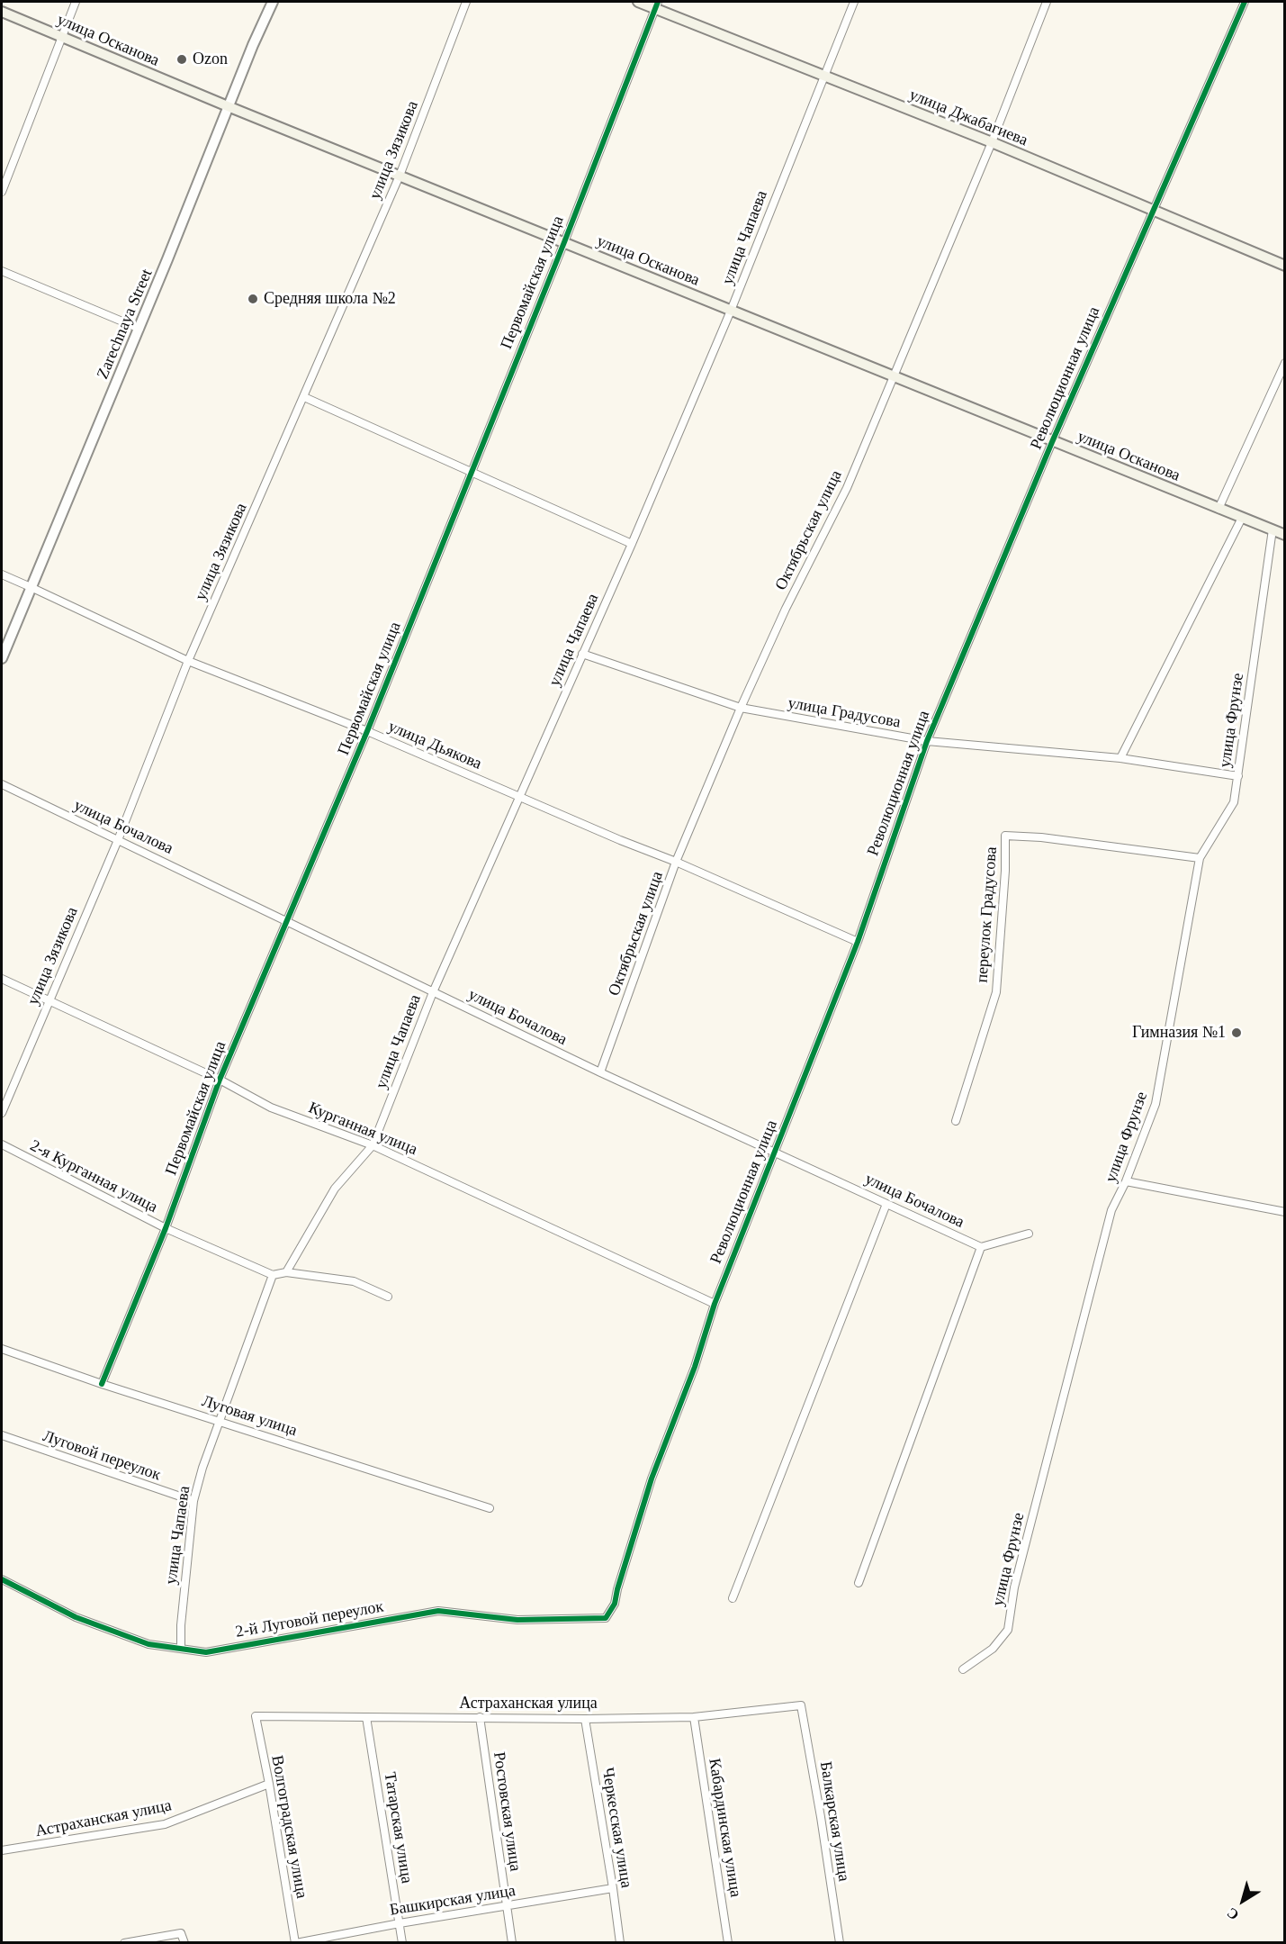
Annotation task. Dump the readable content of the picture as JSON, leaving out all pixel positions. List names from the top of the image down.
{
  "streets": {
    "main road": ["улица Осканова", "улица Джабагиева"],
    "street": [
      "улица Зязикова",
      "улица Чапаева",
      "Первомайская улица",
      "Zarechnaya Street",
      "Революционная улица",
      "Октябрьская улица",
      "улица Градусова",
      "улица Фрунзе",
      "улица Дьякова",
      "улица Бочалова",
      "переулок Градусова",
      "Курганная улица",
      "2-я Курганная улица",
      "Луговая улица",
      "Луговой переулок",
      "2-й Луговой переулок",
      "Астраханская улица",
      "Ростовская улица",
      "Балкарская улица",
      "Волгоградская улица",
      "Татарская улица",
      "Черкесская улица",
      "Кабардинская улица",
      "Башкирская улица"
    ]
  },
  "crossings": [
    ["улица Осканова", "улица Зязикова"],
    ["улица Осканова", "улица Чапаева"],
    ["улица Осканова", "Первомайская улица"],
    ["улица Осканова", "Zarechnaya Street"],
    ["улица Осканова", "Революционная улица"],
    ["улица Осканова", "Октябрьская улица"],
    ["улица Осканова", "улица Фрунзе"],
    ["улица Джабагиева", "улица Чапаева"],
    ["улица Джабагиева", "Первомайская улица"],
    ["улица Джабагиева", "Революционная улица"],
    ["улица Джабагиева", "Октябрьская улица"],
    ["улица Зязикова", "улица Дьякова"],
    ["улица Зязикова", "улица Бочалова"],
    ["улица Зязикова", "Курганная улица"],
    ["улица Чапаева", "улица Градусова"],
    ["улица Чапаева", "улица Дьякова"],
    ["улица Чапаева", "улица Бочалова"],
    ["улица Чапаева", "Курганная улица"],
    ["улица Чапаева", "2-я Курганная улица"],
    ["улица Чапаева", "Луговая улица"],
    ["улица Чапаева", "Луговой переулок"],
    ["улица Чапаева", "2-й Луговой переулок"],
    ["Первомайская улица", "улица Дьякова"],
    ["Первомайская улица", "улица Бочалова"],
    ["Первомайская улица", "Курганная улица"],
    ["Первомайская улица", "2-я Курганная улица"],
    ["Первомайская улица", "Луговая улица"],
    ["Zarechnaya Street", "улица Дьякова"],
    ["Революционная улица", "улица Градусова"],
    ["Революционная улица", "улица Дьякова"],
    ["Революционная улица", "улица Бочалова"],
    ["Революционная улица", "Курганная улица"],
    ["Революционная улица", "2-й Луговой переулок"],
    ["Октябрьская улица", "улица Градусова"],
    ["Октябрьская улица", "улица Дьякова"],
    ["Октябрьская улица", "улица Бочалова"],
    ["улица Градусова", "улица Фрунзе"],
    ["улица Фрунзе", "переулок Градусова"],
    ["Астраханская улица", "Ростовская улица"],
    ["Астраханская улица", "Балкарская улица"],
    ["Астраханская улица", "Волгоградская улица"],
    ["Астраханская улица", "Татарская улица"],
    ["Астраханская улица", "Черкесская улица"],
    ["Астраханская улица", "Кабардинская улица"],
    ["Ростовская улица", "Башкирская улица"],
    ["Волгоградская улица", "Башкирская улица"],
    ["Татарская улица", "Башкирская улица"],
    ["Черкесская улица", "Башкирская улица"]
  ],
  "places": ["Ozon", "Средняя школа №2", "Гимназия №1"],
  "north": "bottom left"
}
